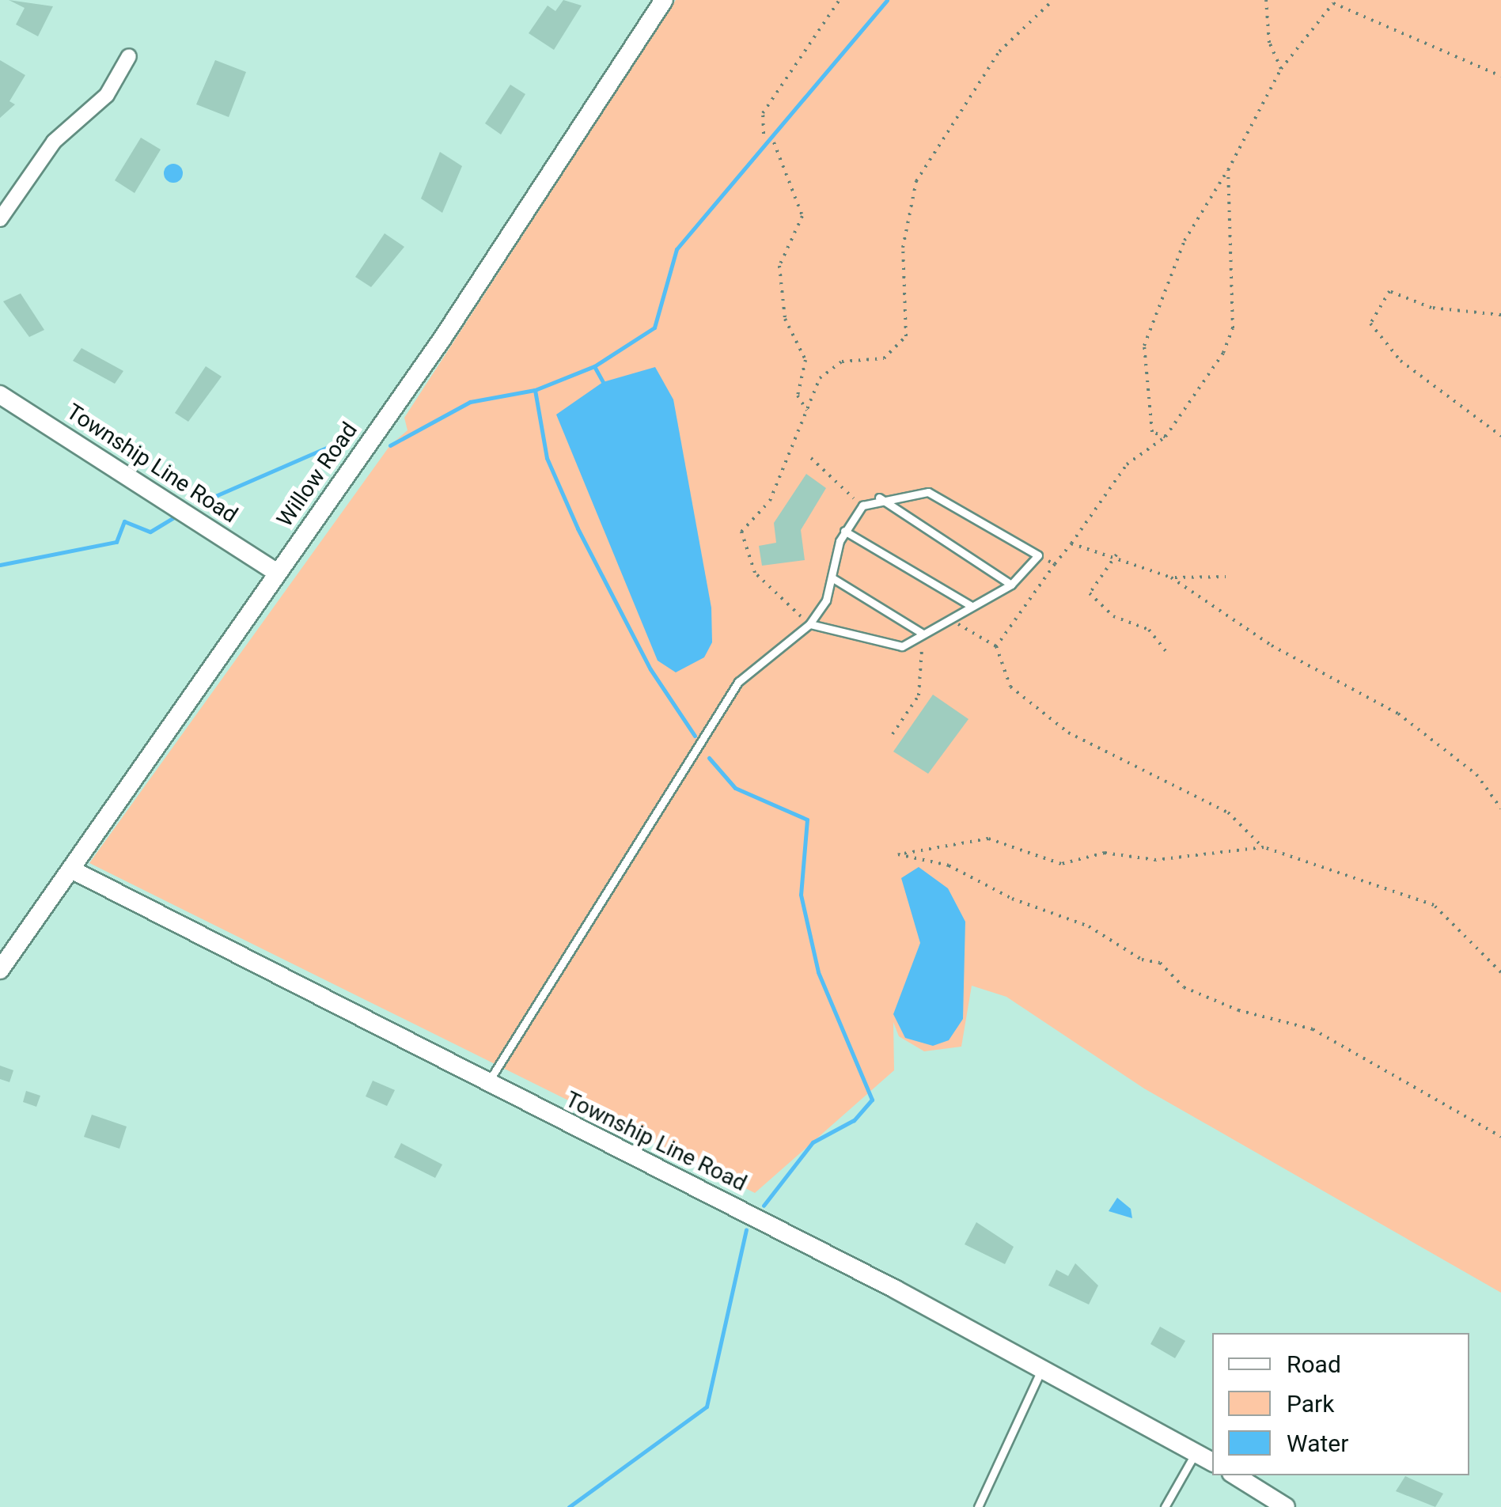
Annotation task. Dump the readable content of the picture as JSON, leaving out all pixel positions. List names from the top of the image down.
{
  "streets": {
    "street": ["Township Line Road", "Willow Road"]
  },
  "crossings": [
    ["Township Line Road", "Willow Road"]
  ],
  "legend": ["Road", "Park", "Water"]
}
